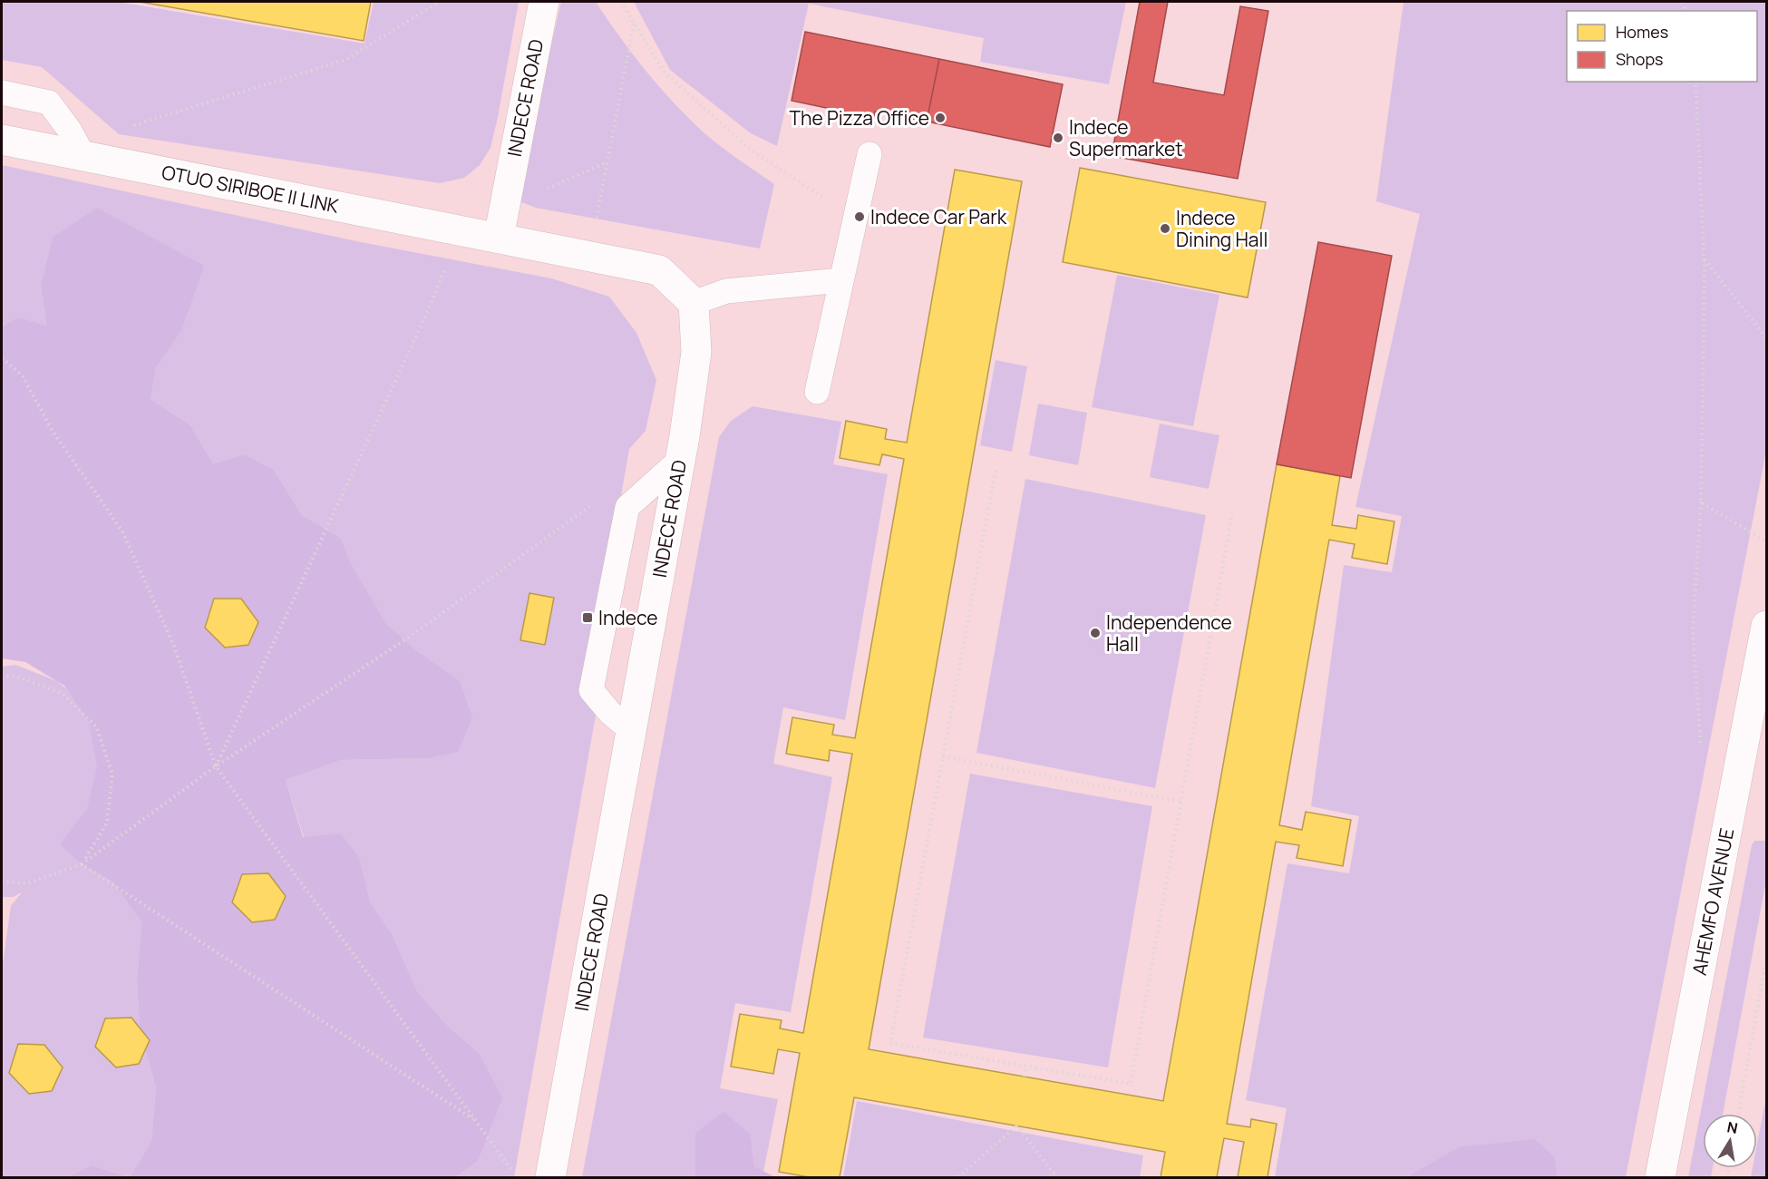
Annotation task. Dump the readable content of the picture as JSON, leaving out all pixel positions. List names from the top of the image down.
{
  "streets": {
    "street": ["INDECE ROAD", "OTUO SIRIBOE II LINK", "AHEMFO AVENUE"]
  },
  "crossings": [
    ["INDECE ROAD", "OTUO SIRIBOE II LINK"]
  ],
  "places": {
    "other": [
      "The Pizza Office",
      "Indece Supermarket",
      "Indece Car Park",
      "Indece Dining Hall",
      "Independence Hall"
    ],
    "transit": ["Indece"]
  },
  "legend": ["Homes", "Shops"],
  "north": "top"
}
